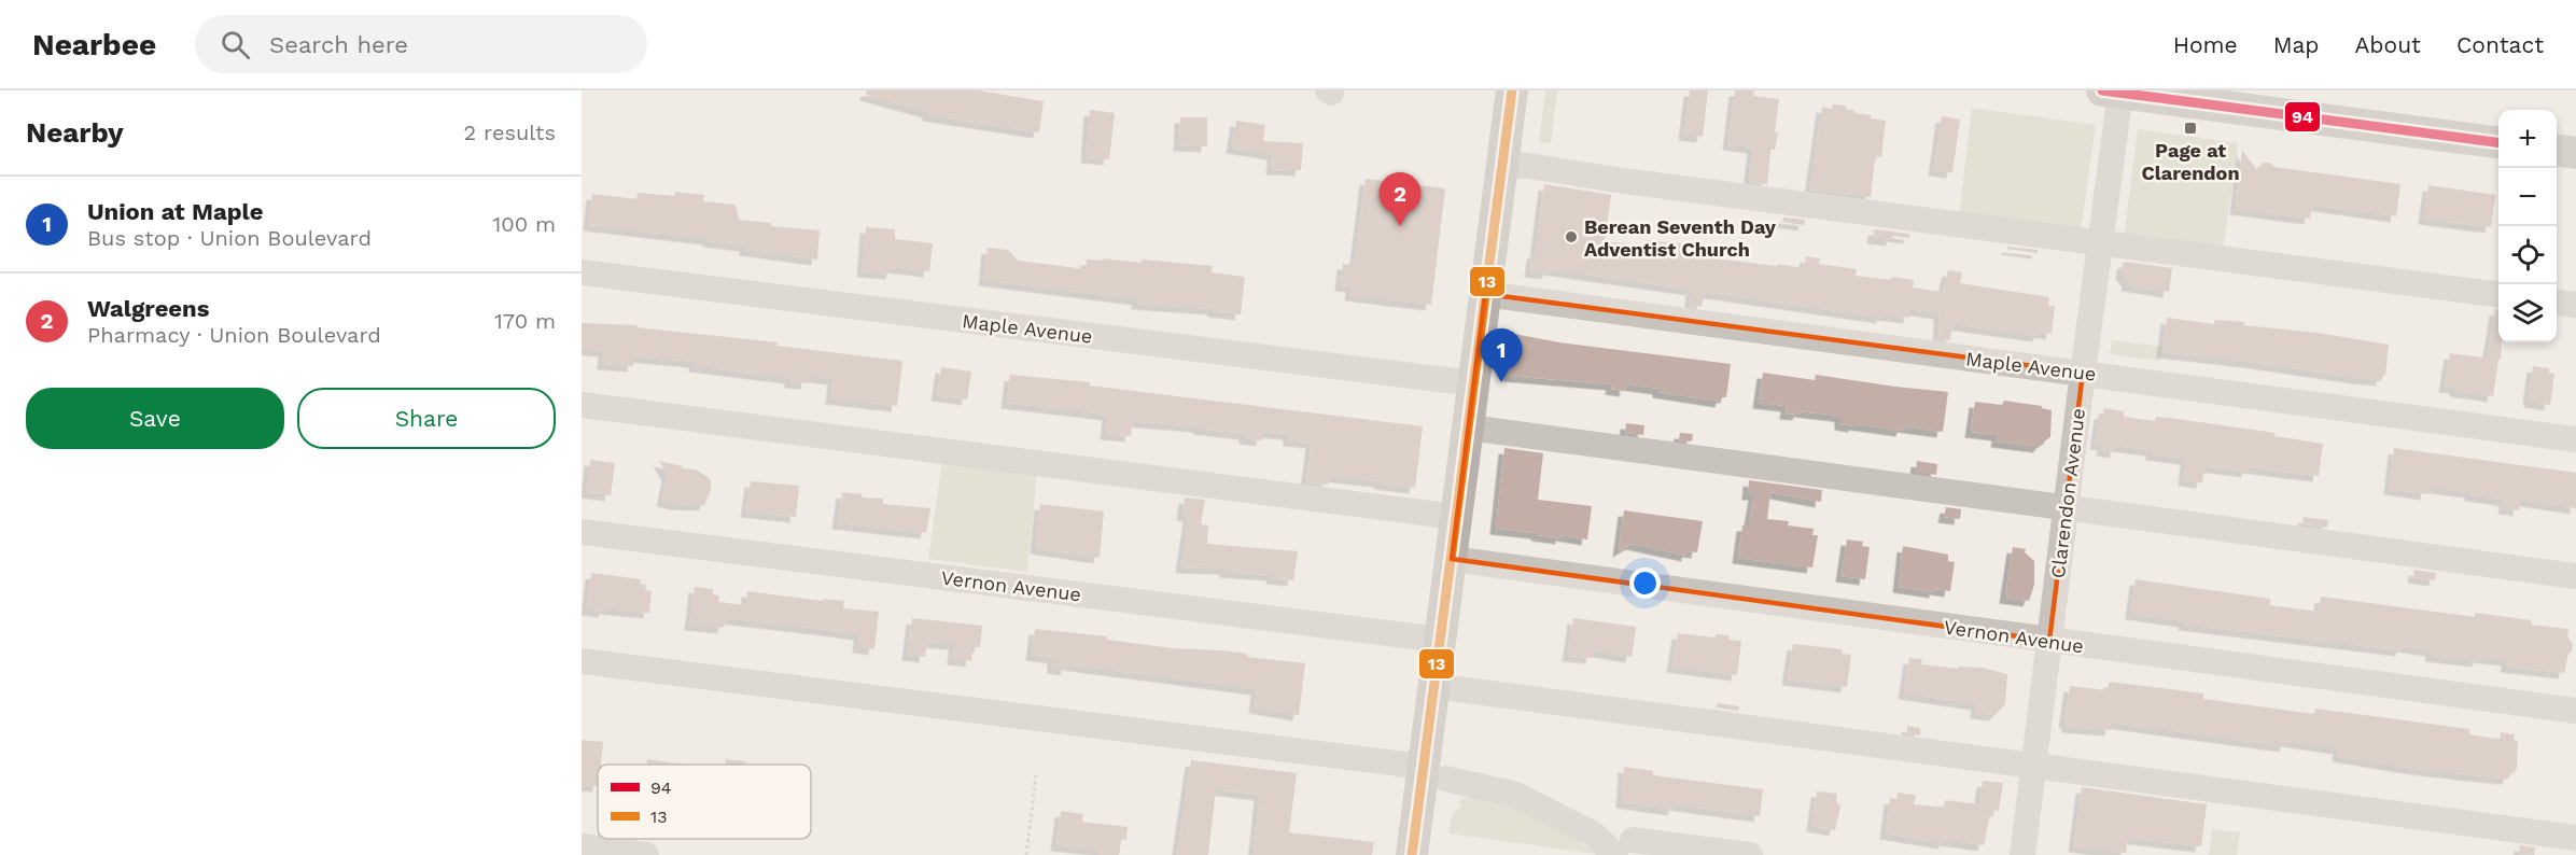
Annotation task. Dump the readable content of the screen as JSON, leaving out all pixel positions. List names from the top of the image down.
{
  "streets": {
    "street": ["Maple Avenue", "Clarendon Avenue", "Vernon Avenue"]
  },
  "crossings": [
    ["Maple Avenue", "Clarendon Avenue"],
    ["Clarendon Avenue", "Vernon Avenue"]
  ],
  "places": {
    "transit": ["Page at Clarendon"],
    "other": ["Berean Seventh Day Adventist Church"]
  },
  "lines": ["transit line 94", "transit line 13"],
  "legend": ["94", "13"],
  "page": {
    "header": "Nearbee",
    "search": "Search here",
    "nav": [
      "Home",
      "Map",
      "About",
      "Contact"
    ],
    "heading": ["Nearby", "2 results"],
    "map_buttons": ["+", "−"],
    "pins": ["2", "1"],
    "list": [
      {
        "mark": "1",
        "name": "Union at Maple",
        "note": "Bus stop · Union Boulevard",
        "value": "100 m"
      },
      {
        "mark": "2",
        "name": "Walgreens",
        "note": "Pharmacy · Union Boulevard",
        "value": "170 m"
      }
    ],
    "buttons": ["Save", "Share"]
  }
}
